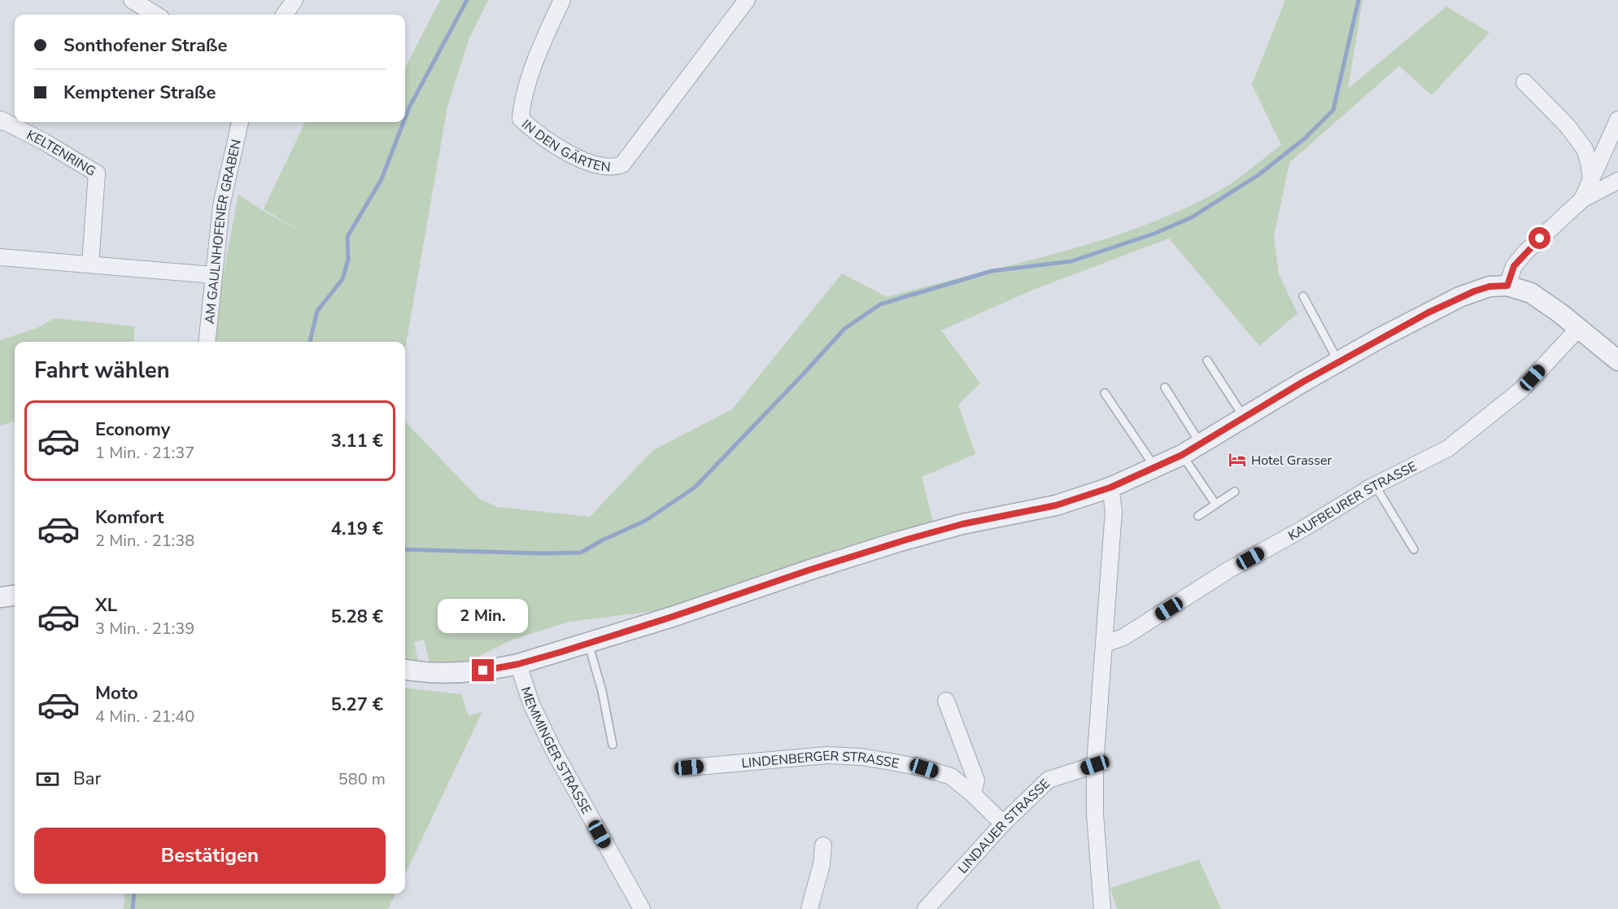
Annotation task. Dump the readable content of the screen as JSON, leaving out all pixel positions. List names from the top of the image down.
{
  "streets": {
    "street": [
      "IN DEN GÄRTEN",
      "KELTENRING",
      "AM GAULNHOFENER GRABEN",
      "KAUFBEURER STRASSE",
      "MEMMINGER STRASSE",
      "LINDENBERGER STRASSE",
      "LINDAUER STRASSE"
    ]
  },
  "crossings": [
    ["LINDENBERGER STRASSE", "LINDAUER STRASSE"]
  ],
  "places": {
    "hotel": ["Hotel Grasser"]
  },
  "page": {
    "banner": ["Sonthofener Straße", "Kemptener Straße"],
    "heading": "Fahrt wählen",
    "list": [
      {
        "name": "Economy",
        "note": "1 Min. · 21:37",
        "value": "3.11 €"
      },
      {
        "name": "Komfort",
        "note": "2 Min. · 21:38",
        "value": "4.19 €"
      },
      {
        "name": "XL",
        "note": "3 Min. · 21:39",
        "value": "5.28 €"
      },
      {
        "name": "Moto",
        "note": "4 Min. · 21:40",
        "value": "5.27 €"
      }
    ],
    "bubble": "2 Min.",
    "pay": ["Bar", "580 m"],
    "buttons": "Bestätigen"
  }
}
